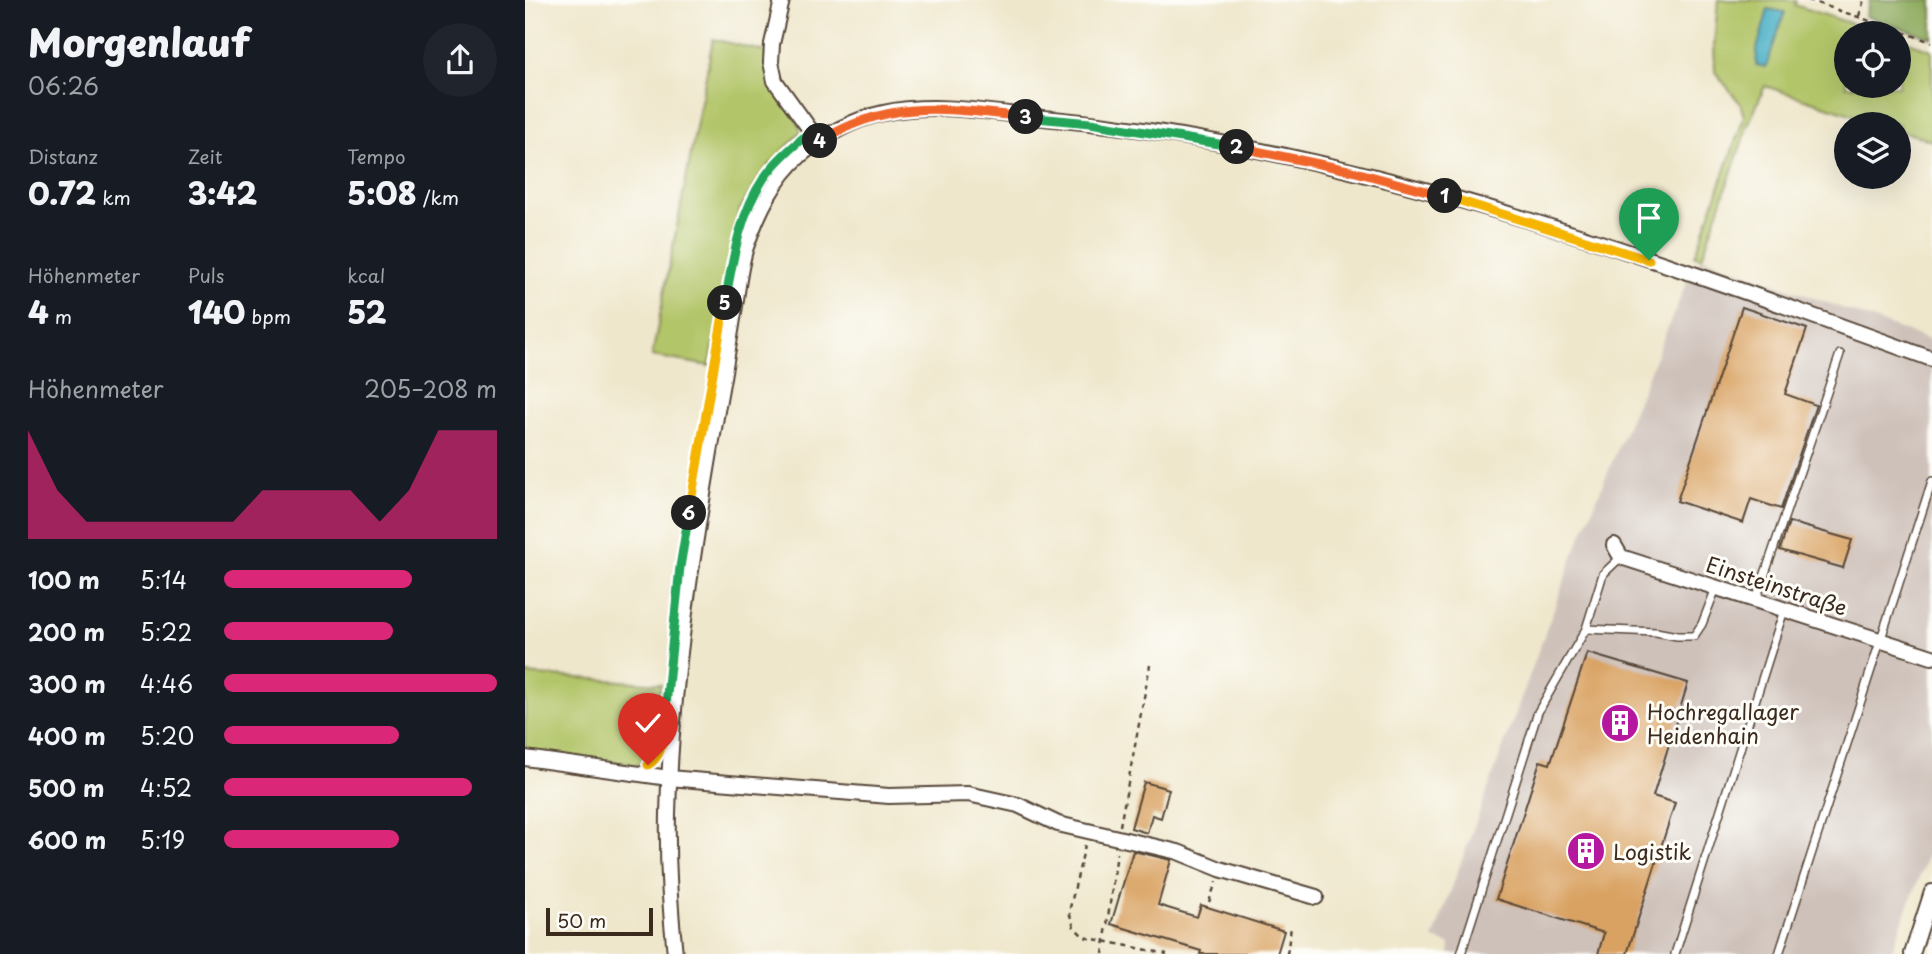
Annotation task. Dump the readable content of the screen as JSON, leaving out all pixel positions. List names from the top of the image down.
{
  "streets": {
    "street": ["Einsteinstraße"]
  },
  "places": {
    "building": ["Hochregallager Heidenhain", "Logistik"]
  },
  "scale_bar": "50 m",
  "page": {
    "heading": ["Morgenlauf", "06:26"],
    "pins": [
      "3",
      "4",
      "2",
      "1",
      "5",
      "6"
    ],
    "stats": [
      ["Distanz", "0.72 km"],
      ["Zeit", "3:42"],
      ["Tempo", "5:08 /km"],
      ["Höhenmeter", "4 m"],
      ["Puls", "140 bpm"],
      ["kcal", "52"]
    ],
    "chart": ["Höhenmeter", "205–208 m"],
    "list": [
      {
        "name": "100 m",
        "note": "5:14"
      },
      {
        "name": "200 m",
        "note": "5:22"
      },
      {
        "name": "300 m",
        "note": "4:46"
      },
      {
        "name": "400 m",
        "note": "5:20"
      },
      {
        "name": "500 m",
        "note": "4:52"
      },
      {
        "name": "600 m",
        "note": "5:19"
      }
    ],
    "scale": "50 m"
  }
}
